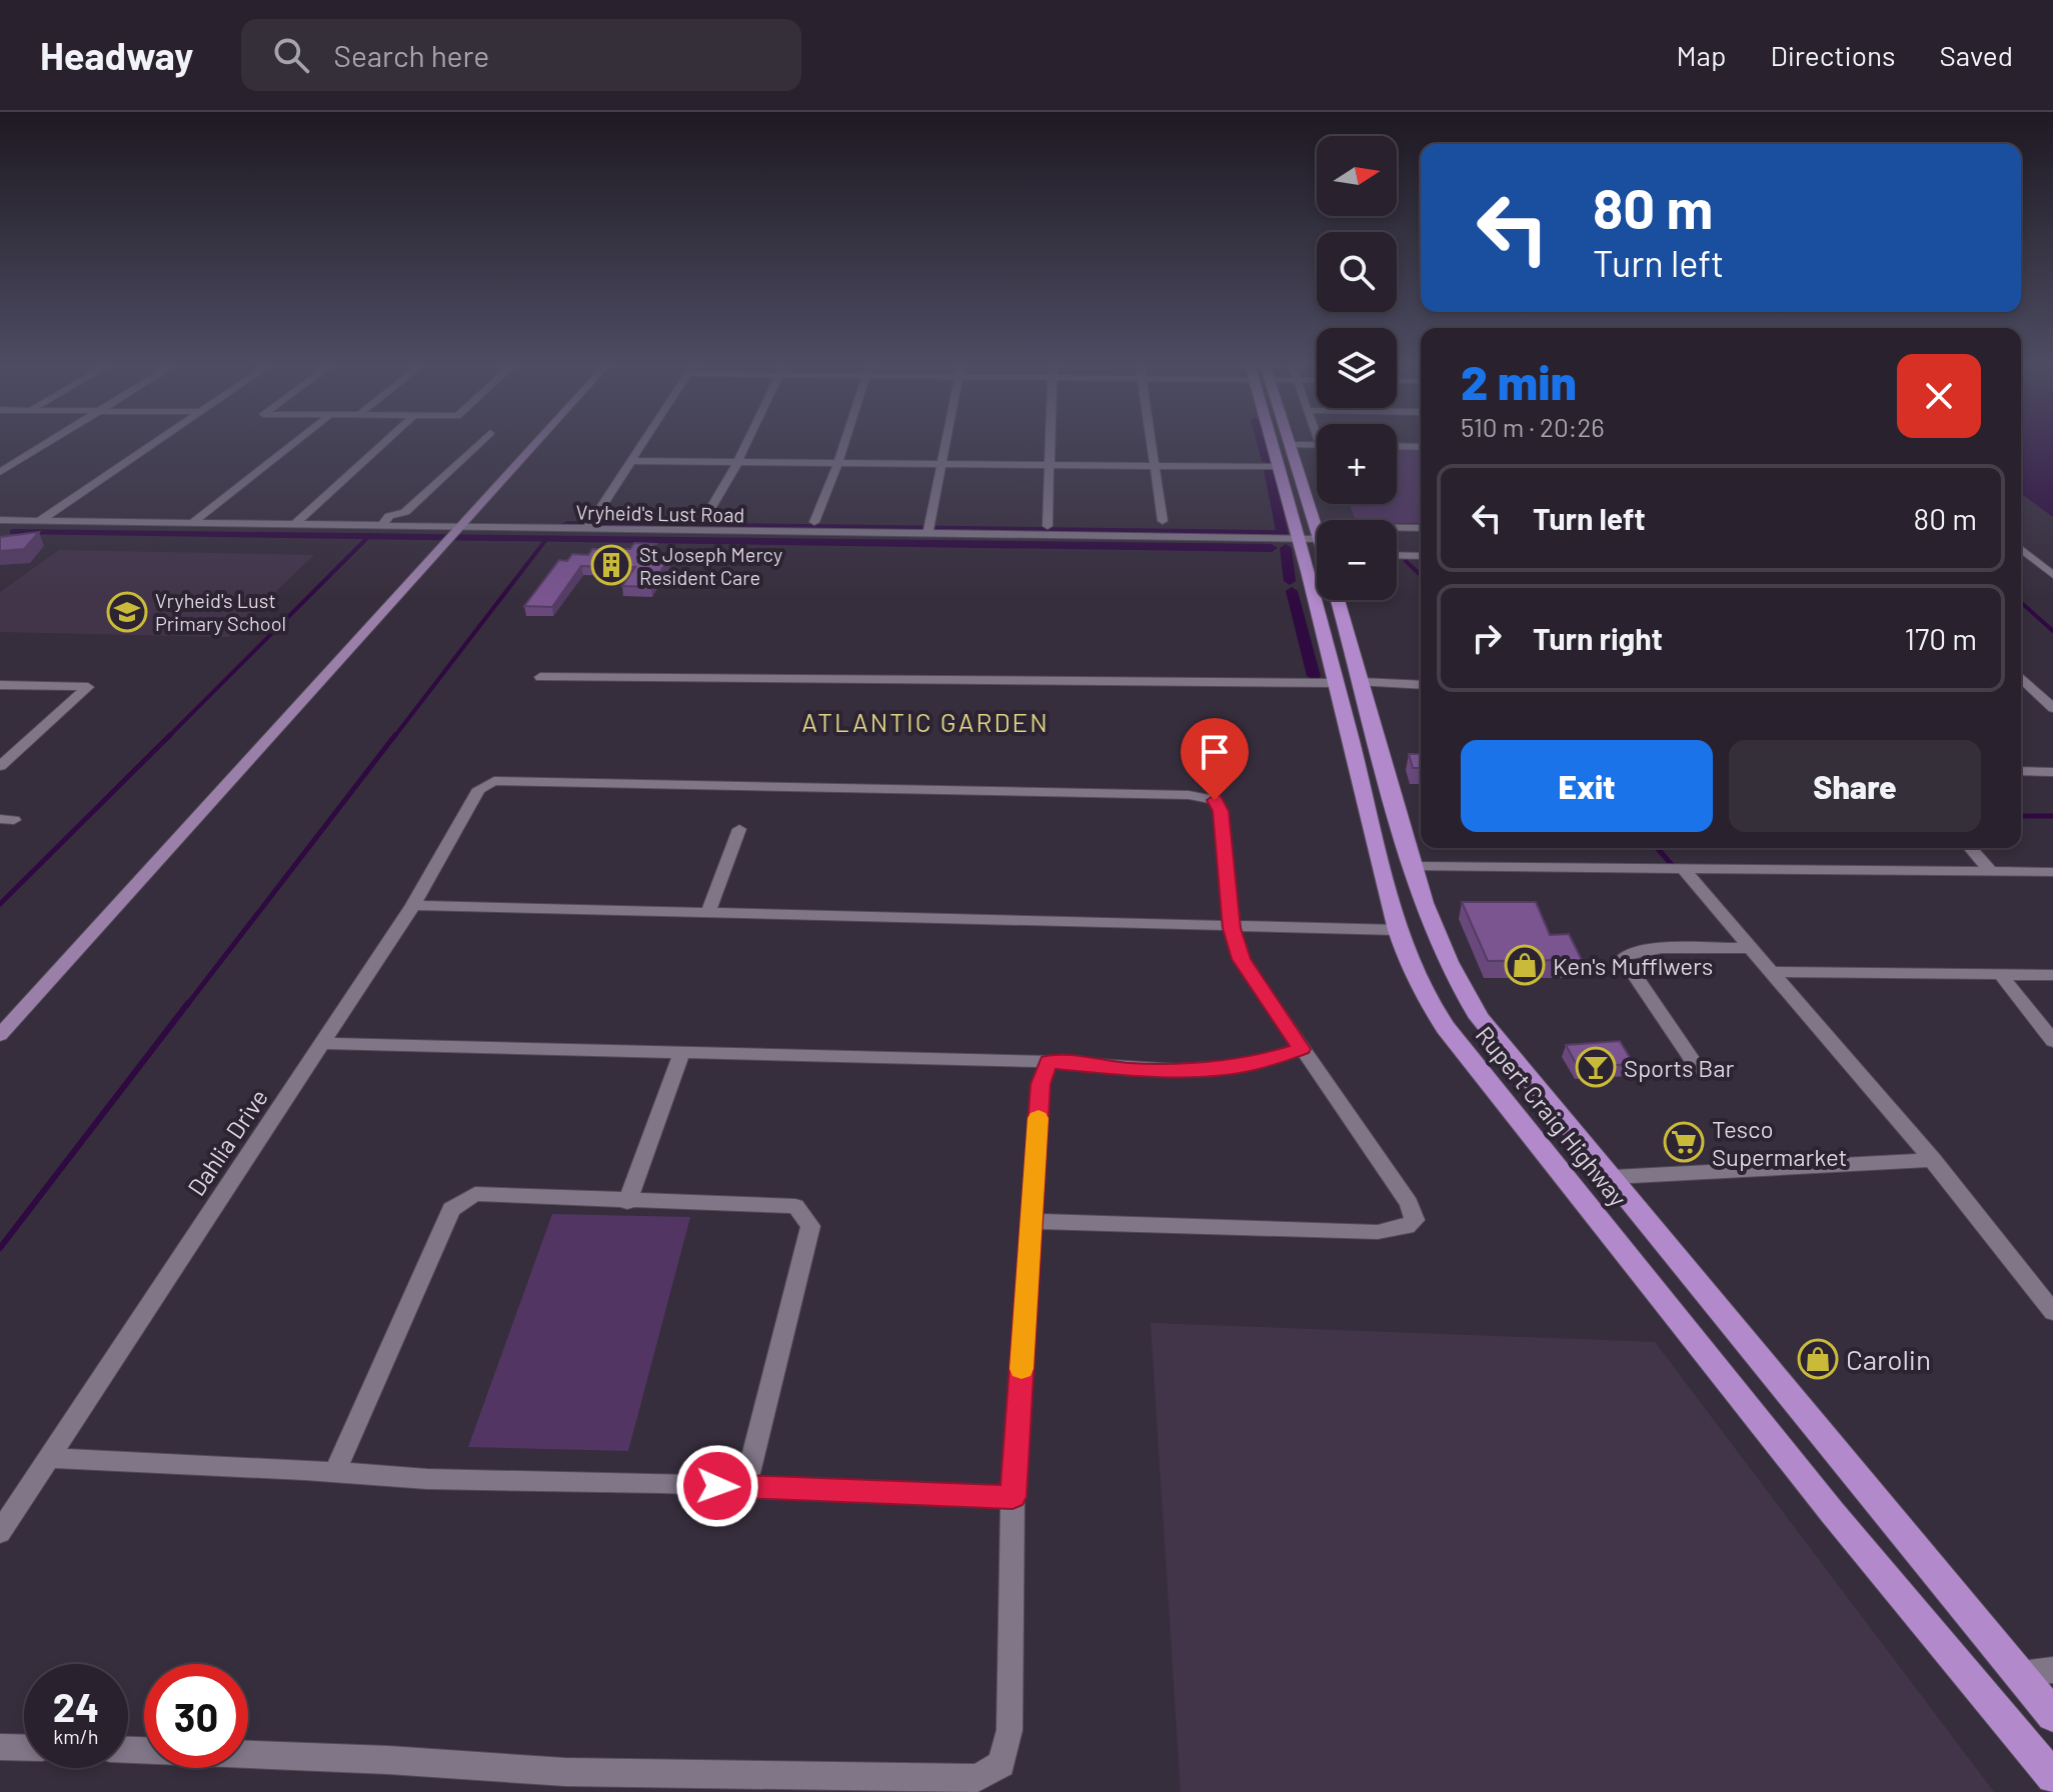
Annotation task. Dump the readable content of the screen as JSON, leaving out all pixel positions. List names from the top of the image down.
{
  "streets": {
    "main road": ["Rupert Craig Highway"],
    "street": ["Vryheid's Lust Road", "Dahlia Drive"]
  },
  "crossings": [
    ["Vryheid's Lust Road", "Rupert Craig Highway"]
  ],
  "districts": ["ATLANTIC GARDEN"],
  "places": {
    "building": ["St Joseph Mercy Resident Care"],
    "school or university": ["Vryheid's Lust Primary School"],
    "shop": ["Ken's Mufflwers", "Carolin"],
    "bar": ["Sports Bar"],
    "supermarket": ["Tesco Supermarket"]
  },
  "north": "right",
  "page": {
    "header": "Headway",
    "search": "Search here",
    "nav": ["Map", "Directions", "Saved"],
    "map_buttons": ["+", "−"],
    "turn": ["80 m", "Turn left"],
    "heading": ["2 min", "510 m · 20:26"],
    "list": [
      {
        "name": "Turn left",
        "value": "80 m"
      },
      {
        "name": "Turn right",
        "value": "170 m"
      }
    ],
    "buttons": ["Exit", "Share"],
    "speed": "24 km/h",
    "limit": "30"
  }
}
